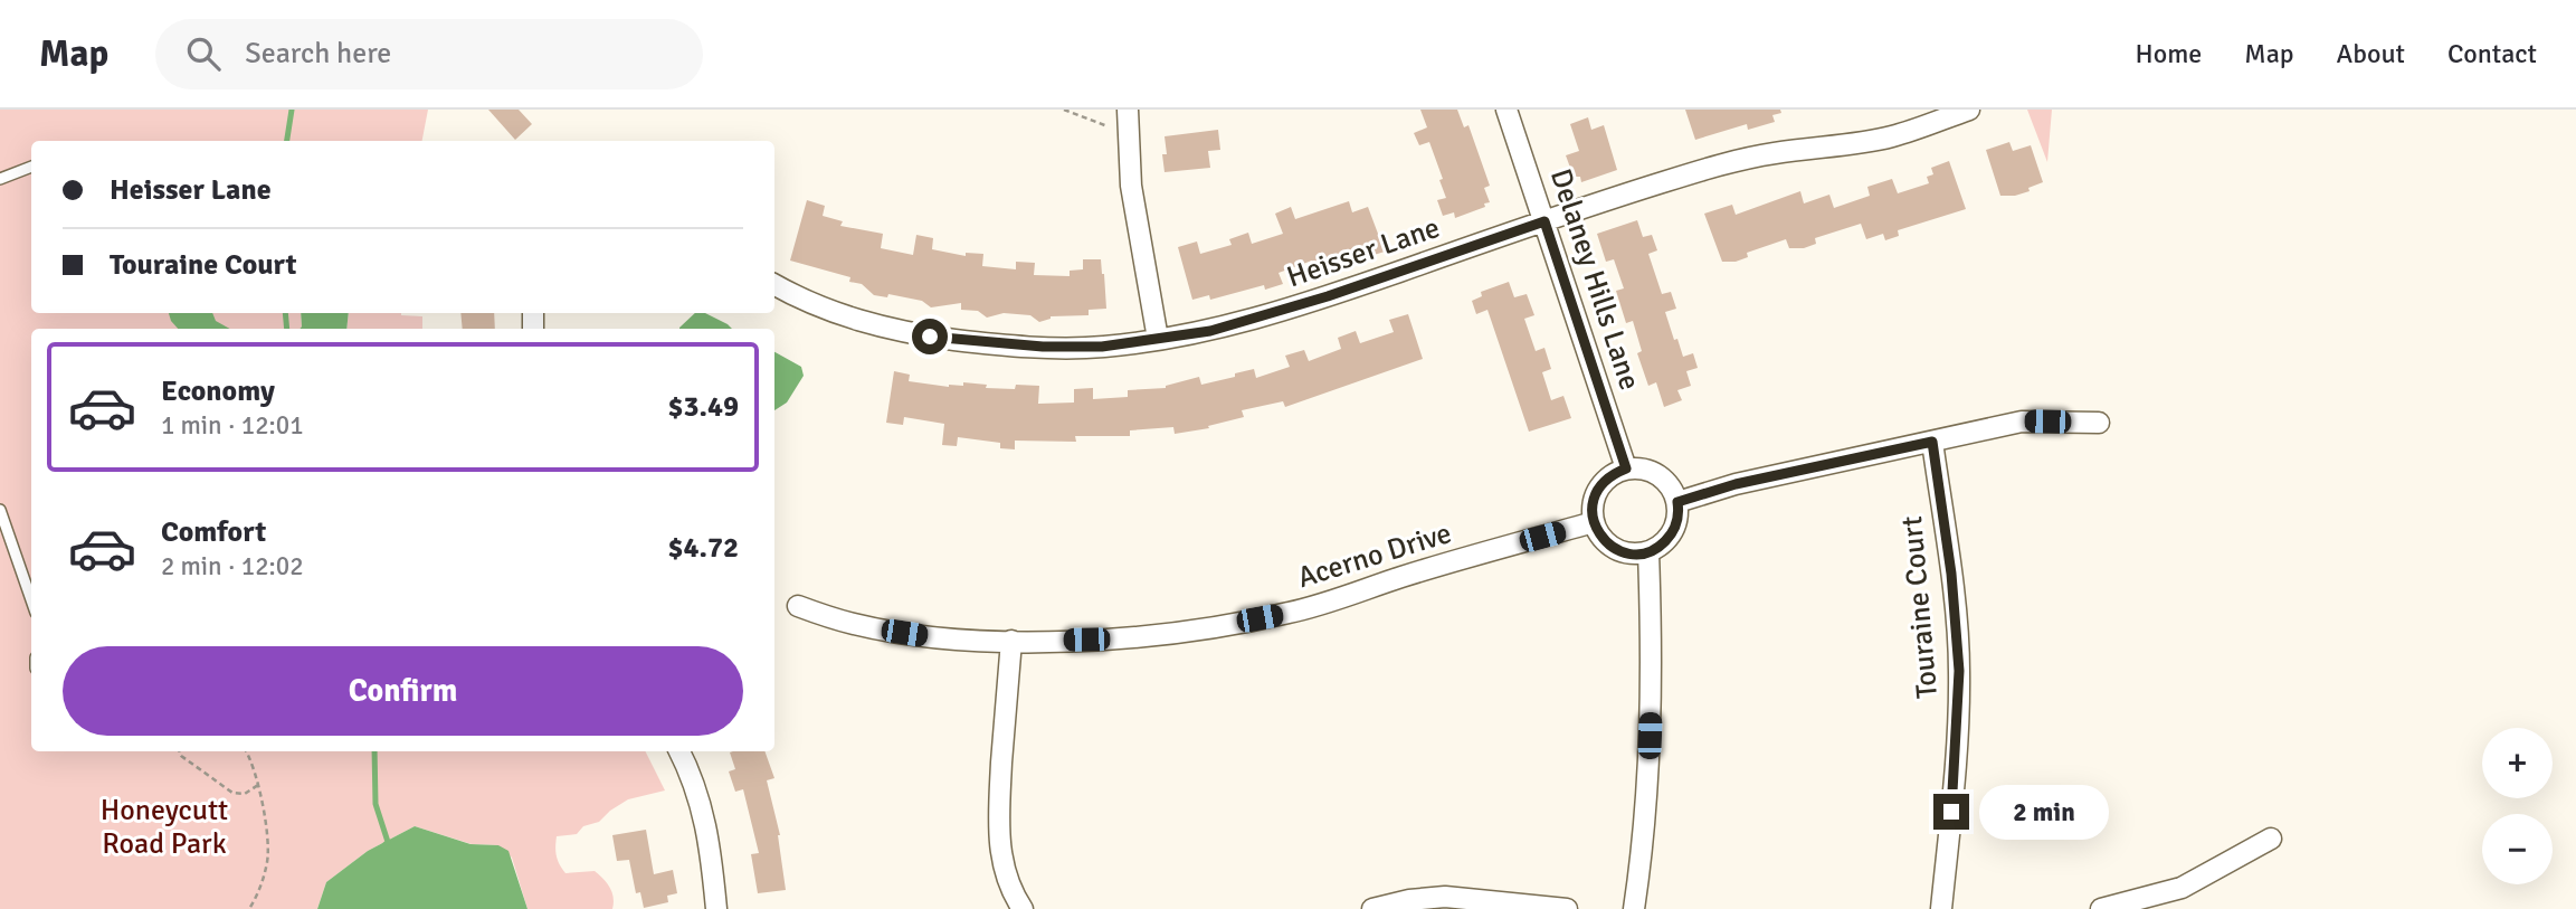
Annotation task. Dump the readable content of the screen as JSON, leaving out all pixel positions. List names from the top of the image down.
{
  "streets": {
    "street": [
      "Heisser Lane",
      "Delaney Hills Lane",
      "Acerno Drive",
      "Touraine Court"
    ]
  },
  "crossings": [
    ["Heisser Lane", "Delaney Hills Lane"],
    ["Delaney Hills Lane", "Acerno Drive"]
  ],
  "parks": ["Honeycutt Road Park"],
  "page": {
    "header": "Map",
    "search": "Search here",
    "nav": [
      "Home",
      "Map",
      "About",
      "Contact"
    ],
    "banner": ["Heisser Lane", "Touraine Court"],
    "list": [
      {
        "name": "Economy",
        "note": "1 min · 12:01",
        "value": "$3.49"
      },
      {
        "name": "Comfort",
        "note": "2 min · 12:02",
        "value": "$4.72"
      }
    ],
    "buttons": "Confirm",
    "map_buttons": ["+", "−"],
    "bubble": "2 min"
  }
}
